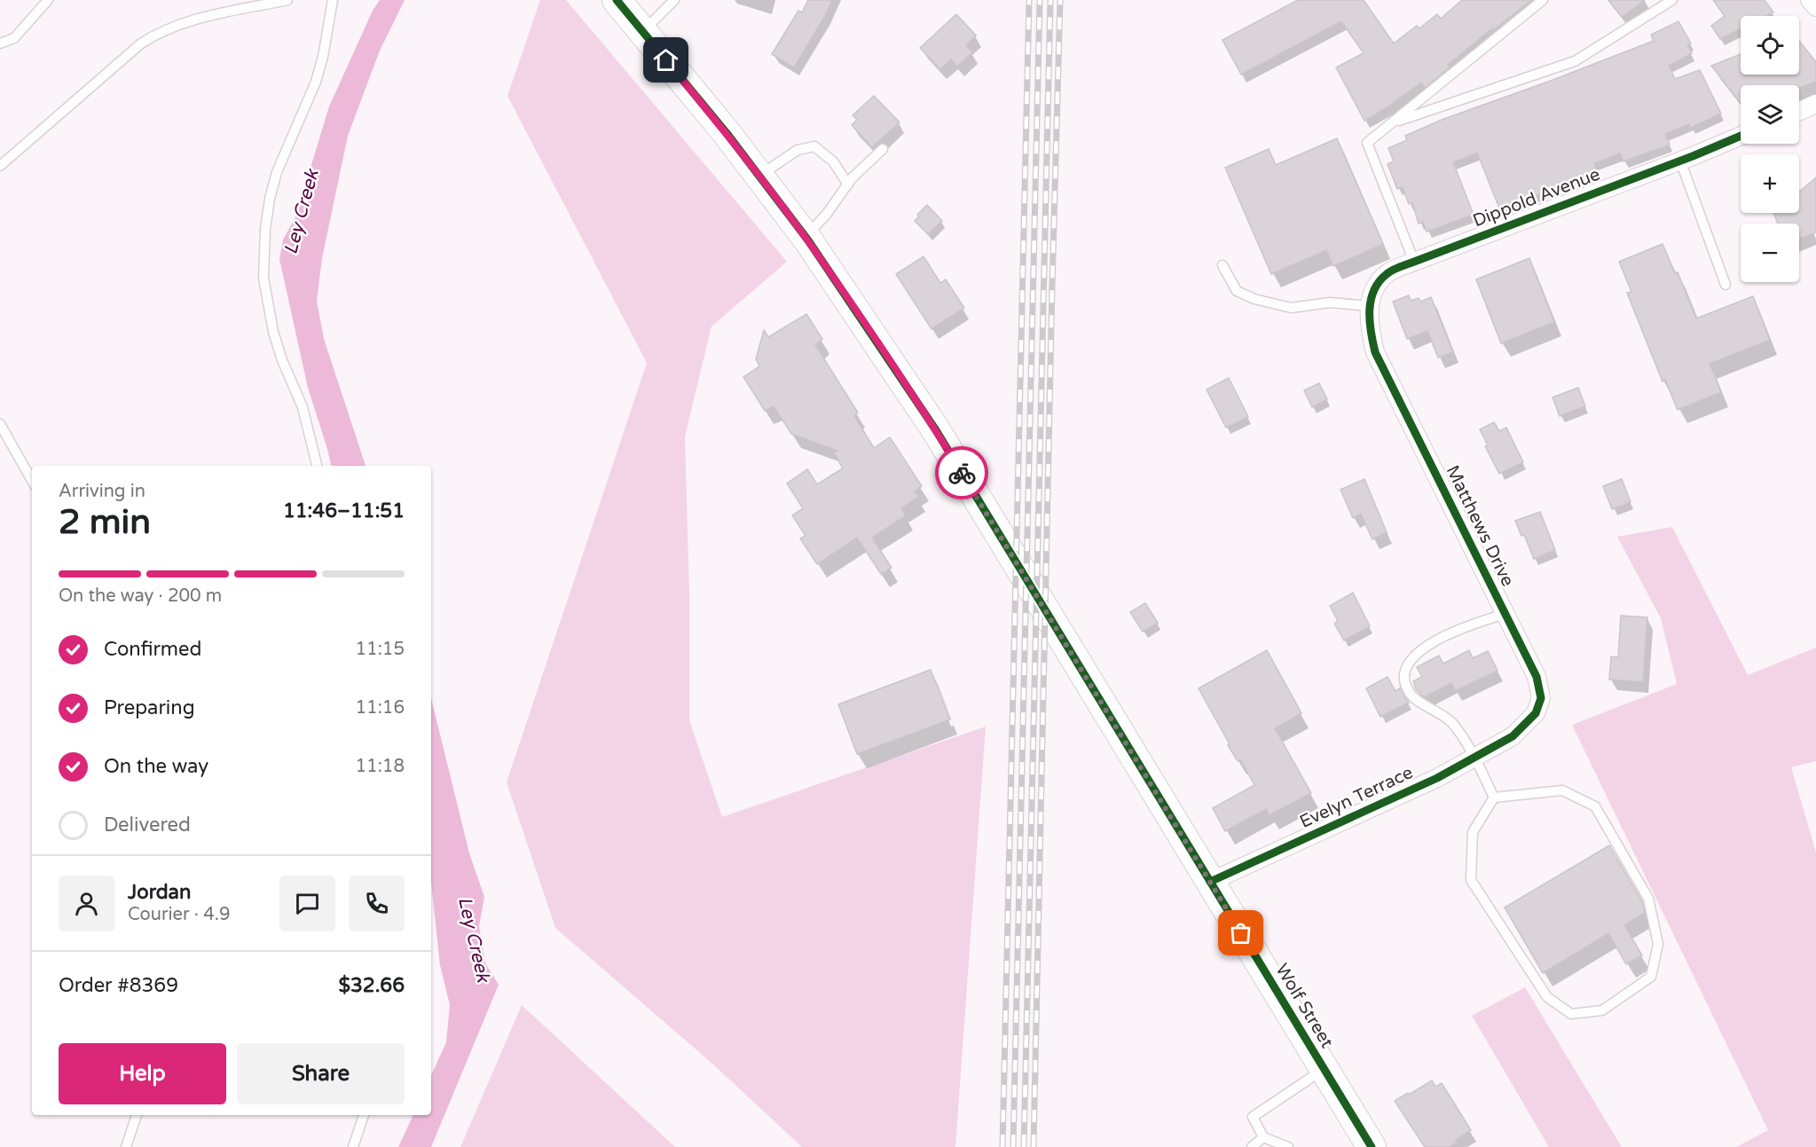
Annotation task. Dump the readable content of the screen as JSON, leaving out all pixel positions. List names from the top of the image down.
{
  "streets": {
    "main road": ["Wolf Street"],
    "street": ["Dippold Avenue", "Matthews Drive", "Evelyn Terrace"]
  },
  "crossings": [
    ["Dippold Avenue", "Matthews Drive"],
    ["Matthews Drive", "Evelyn Terrace"],
    ["Evelyn Terrace", "Wolf Street"]
  ],
  "water": ["Ley Creek"],
  "page": {
    "map_buttons": ["+", "−"],
    "heading": ["2 min", "Arriving in", "11:46–11:51"],
    "panel": [
      "Jordan",
      "Courier · 4.9",
      "Order #8369",
      "$32.66"
    ],
    "bar": "On the way · 200 m",
    "list": [
      ["Confirmed", "11:15"],
      ["Preparing", "11:16"],
      ["On the way", "11:18"],
      "Delivered"
    ],
    "buttons": ["Help", "Share"]
  }
}
